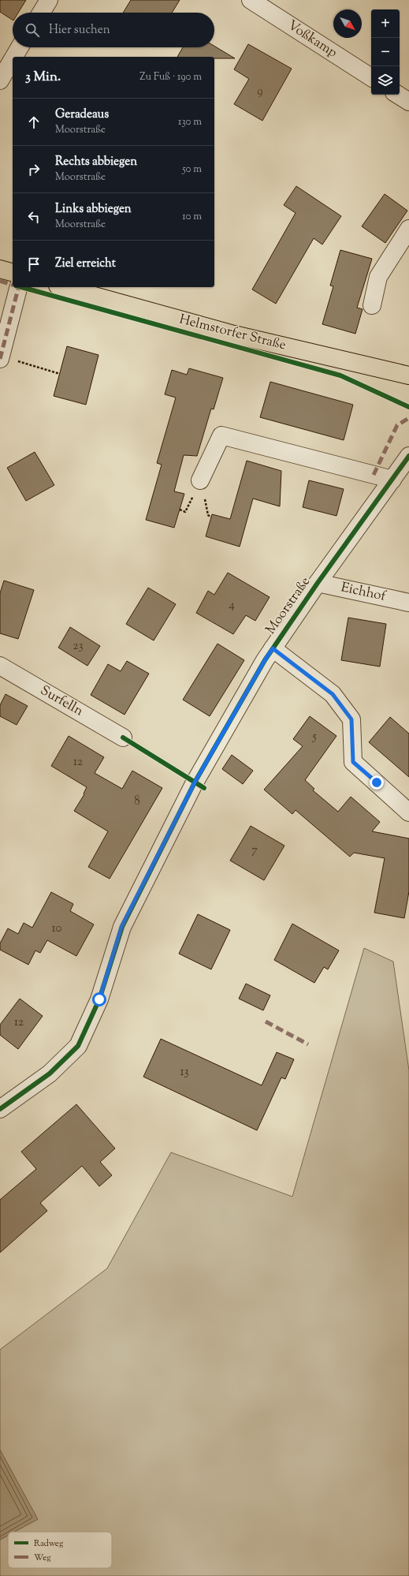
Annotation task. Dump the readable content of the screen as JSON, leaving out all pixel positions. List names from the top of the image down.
{
  "streets": {
    "main road": ["Helmstorfer Straße"],
    "street": [
      "Voßkamp",
      "Eichhof",
      "Moorstraße",
      "Surfelln"
    ]
  },
  "crossings": [
    ["Eichhof", "Moorstraße"]
  ],
  "house_numbers": [
    "9",
    "4",
    "23",
    "5",
    "12",
    "8",
    "7",
    "10",
    "12",
    "13"
  ],
  "legend": ["Radweg", "Weg"],
  "north": "bottom right",
  "page": {
    "map_buttons": ["+", "−"],
    "search": "Hier suchen",
    "heading": ["3 Min.", "Zu Fuß · 190 m"],
    "list": [
      ["Geradeaus", "Moorstraße", "130 m"],
      ["Rechts abbiegen", "Moorstraße", "50 m"],
      ["Links abbiegen", "Moorstraße", "10 m"],
      "Ziel erreicht"
    ]
  }
}
